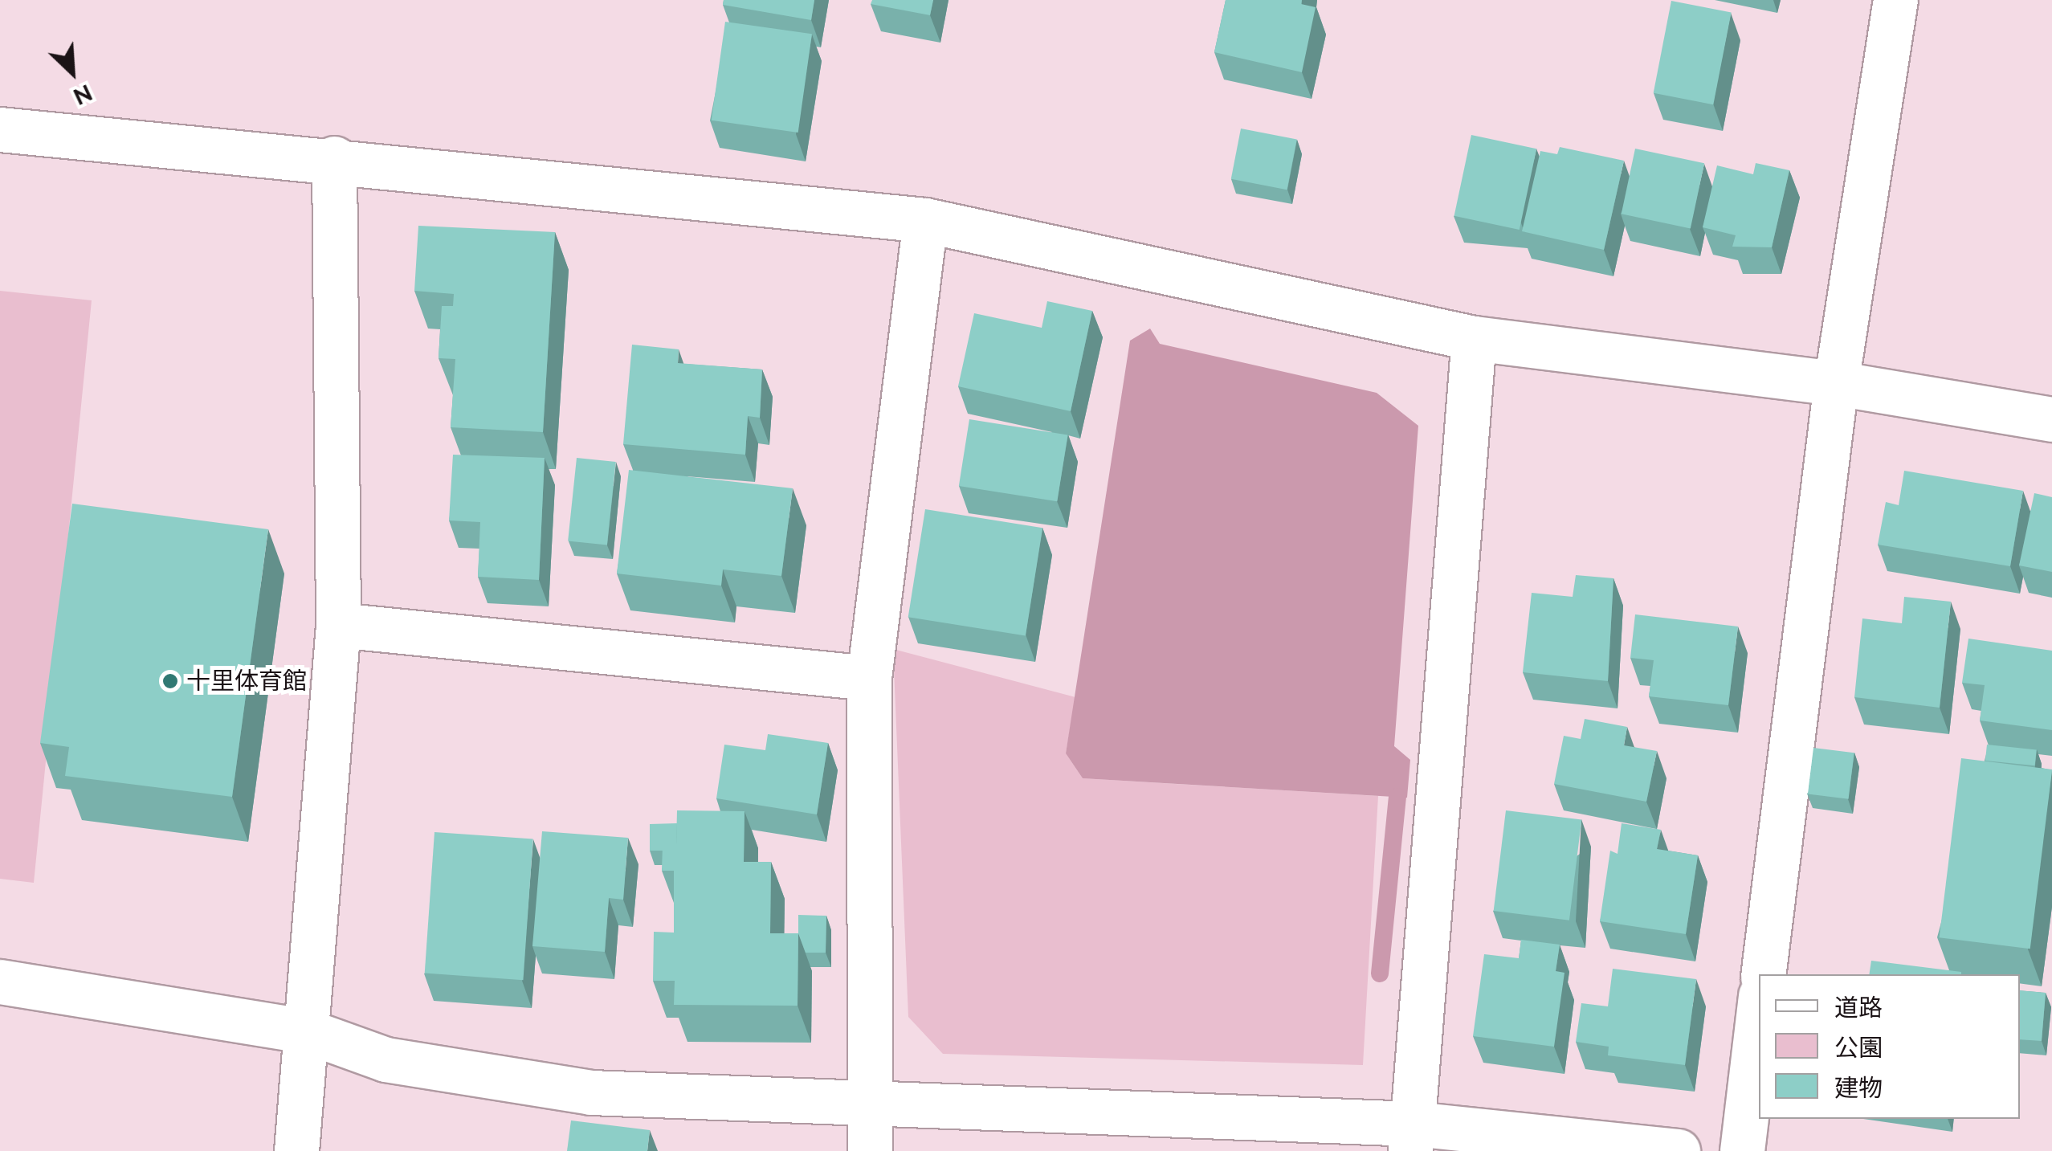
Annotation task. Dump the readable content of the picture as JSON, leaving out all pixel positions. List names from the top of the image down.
{
  "places": ["十里体育館"],
  "legend": ["道路", "公園", "建物"],
  "north": "bottom right"
}
